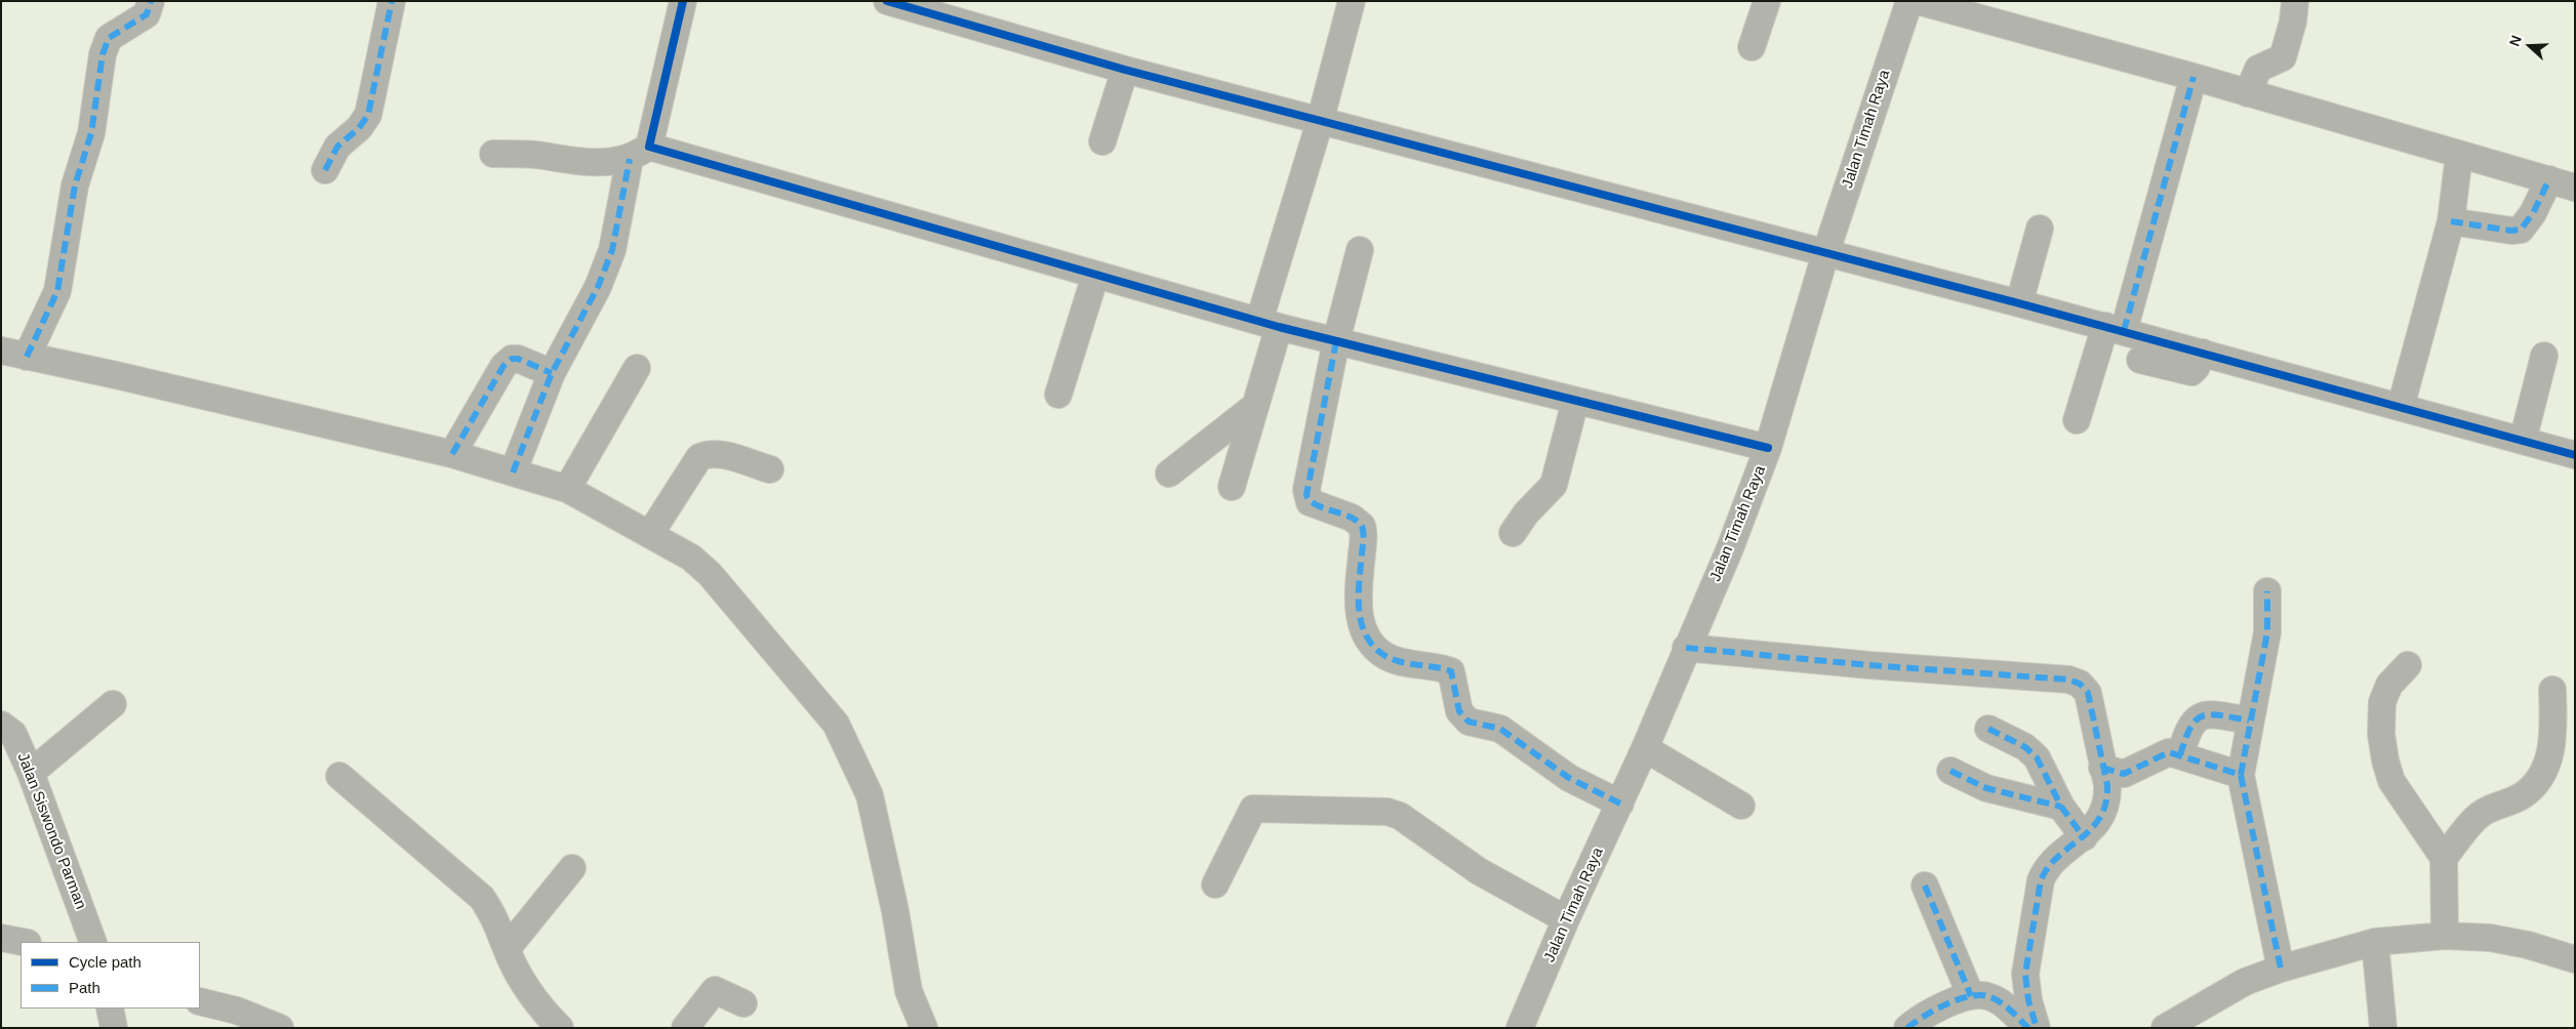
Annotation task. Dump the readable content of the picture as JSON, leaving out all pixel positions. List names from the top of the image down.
{
  "streets": {
    "street": ["Jalan Timah Raya", "Jalan Siswondo Parman"]
  },
  "legend": ["Cycle path", "Path"],
  "north": "left"
}
